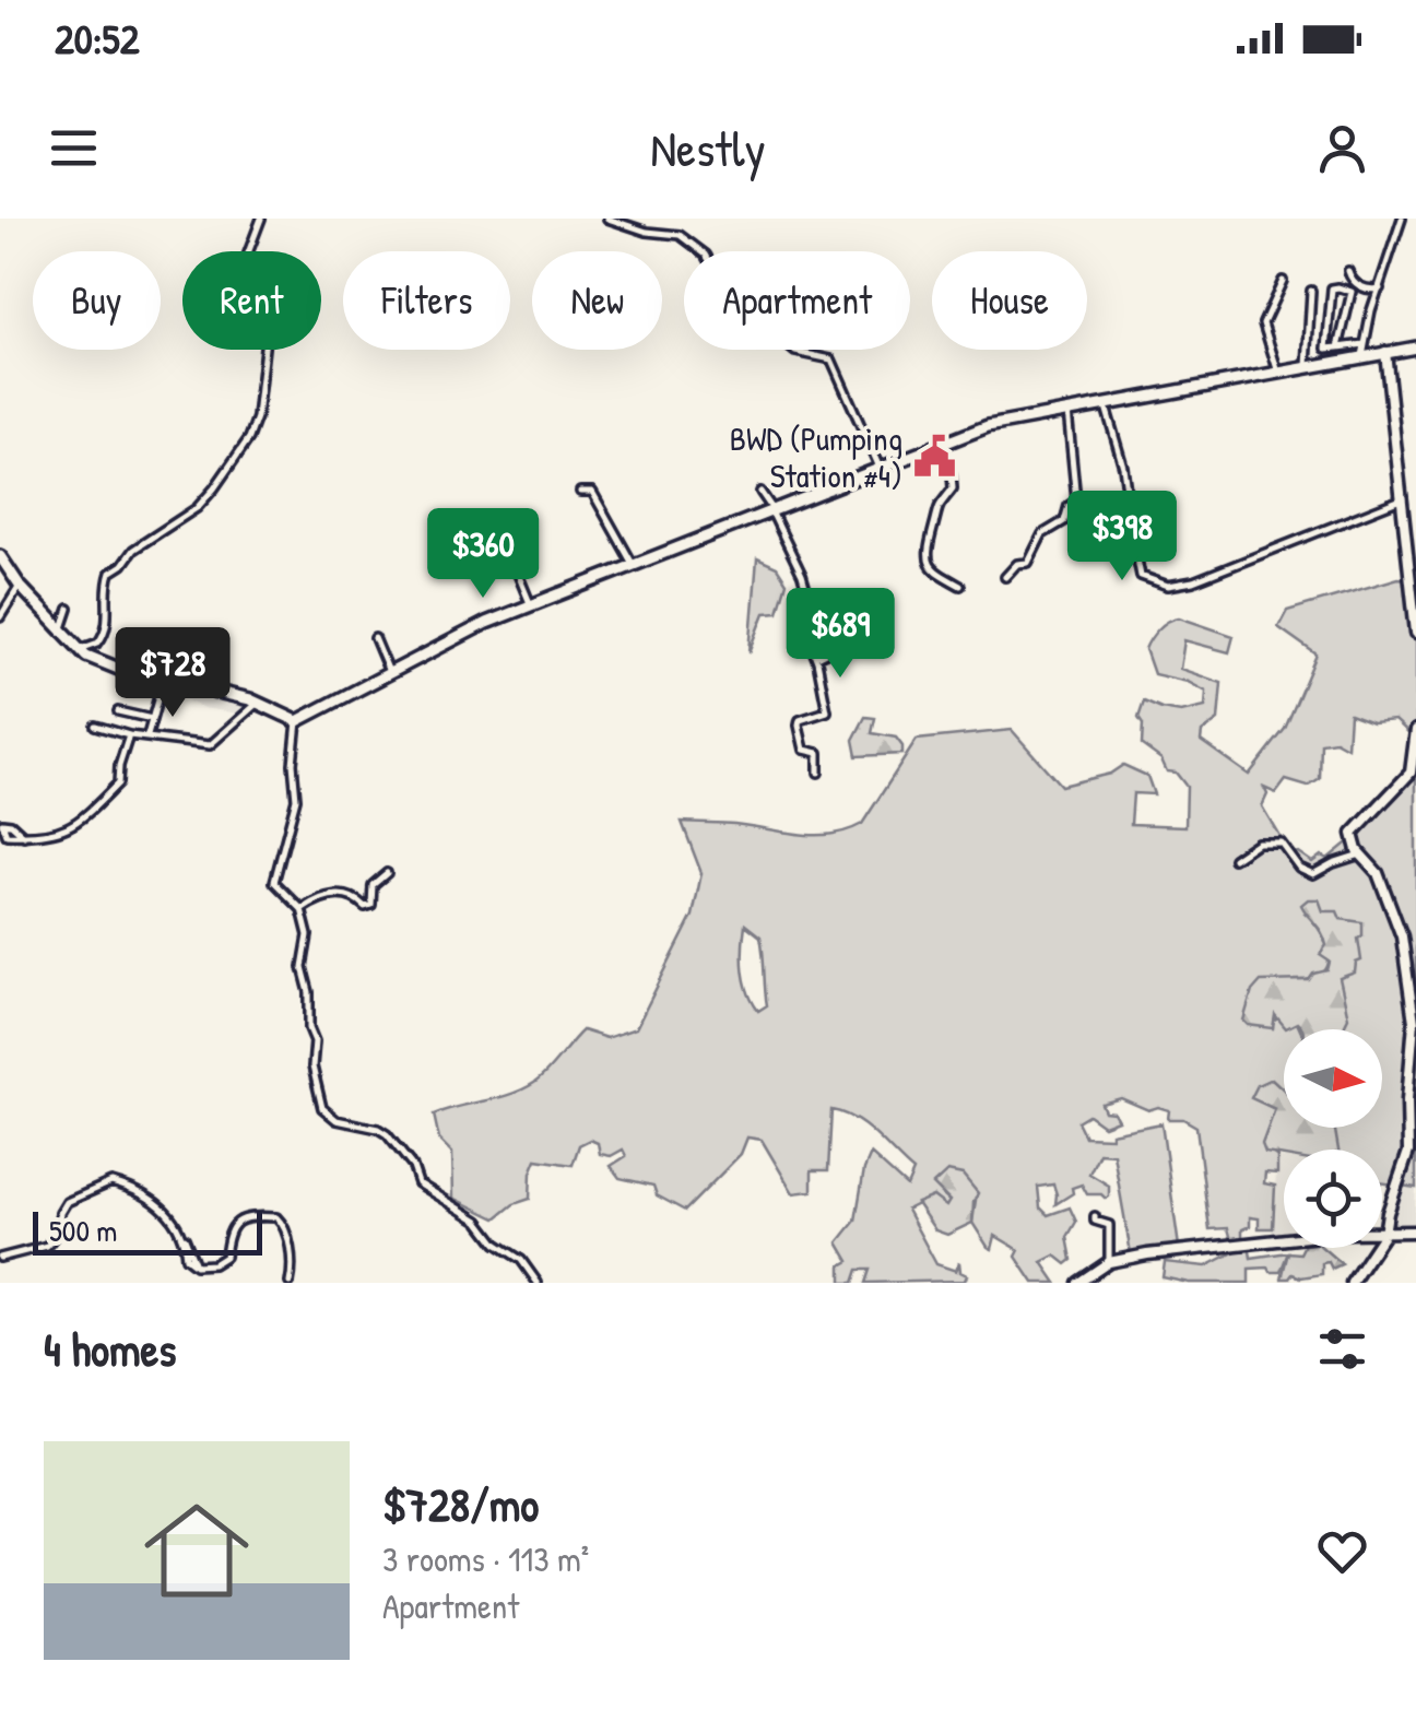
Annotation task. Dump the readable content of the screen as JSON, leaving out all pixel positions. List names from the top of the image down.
{
  "places": {
    "public building": ["BWD (Pumping Station #4)"]
  },
  "scale_bar": "500 m",
  "north": "right",
  "page": {
    "status": "20:52",
    "header": "Nestly",
    "chip": [
      "Buy",
      "Rent",
      "Filters",
      "New",
      "Apartment",
      "House"
    ],
    "price": [
      "$398",
      "$360",
      "$689",
      "$728"
    ],
    "scale": "500 m",
    "heading": "4 homes",
    "list": [
      {
        "name": "$728/mo",
        "note": "3 rooms · 113 m² · Apartment"
      }
    ]
  }
}
